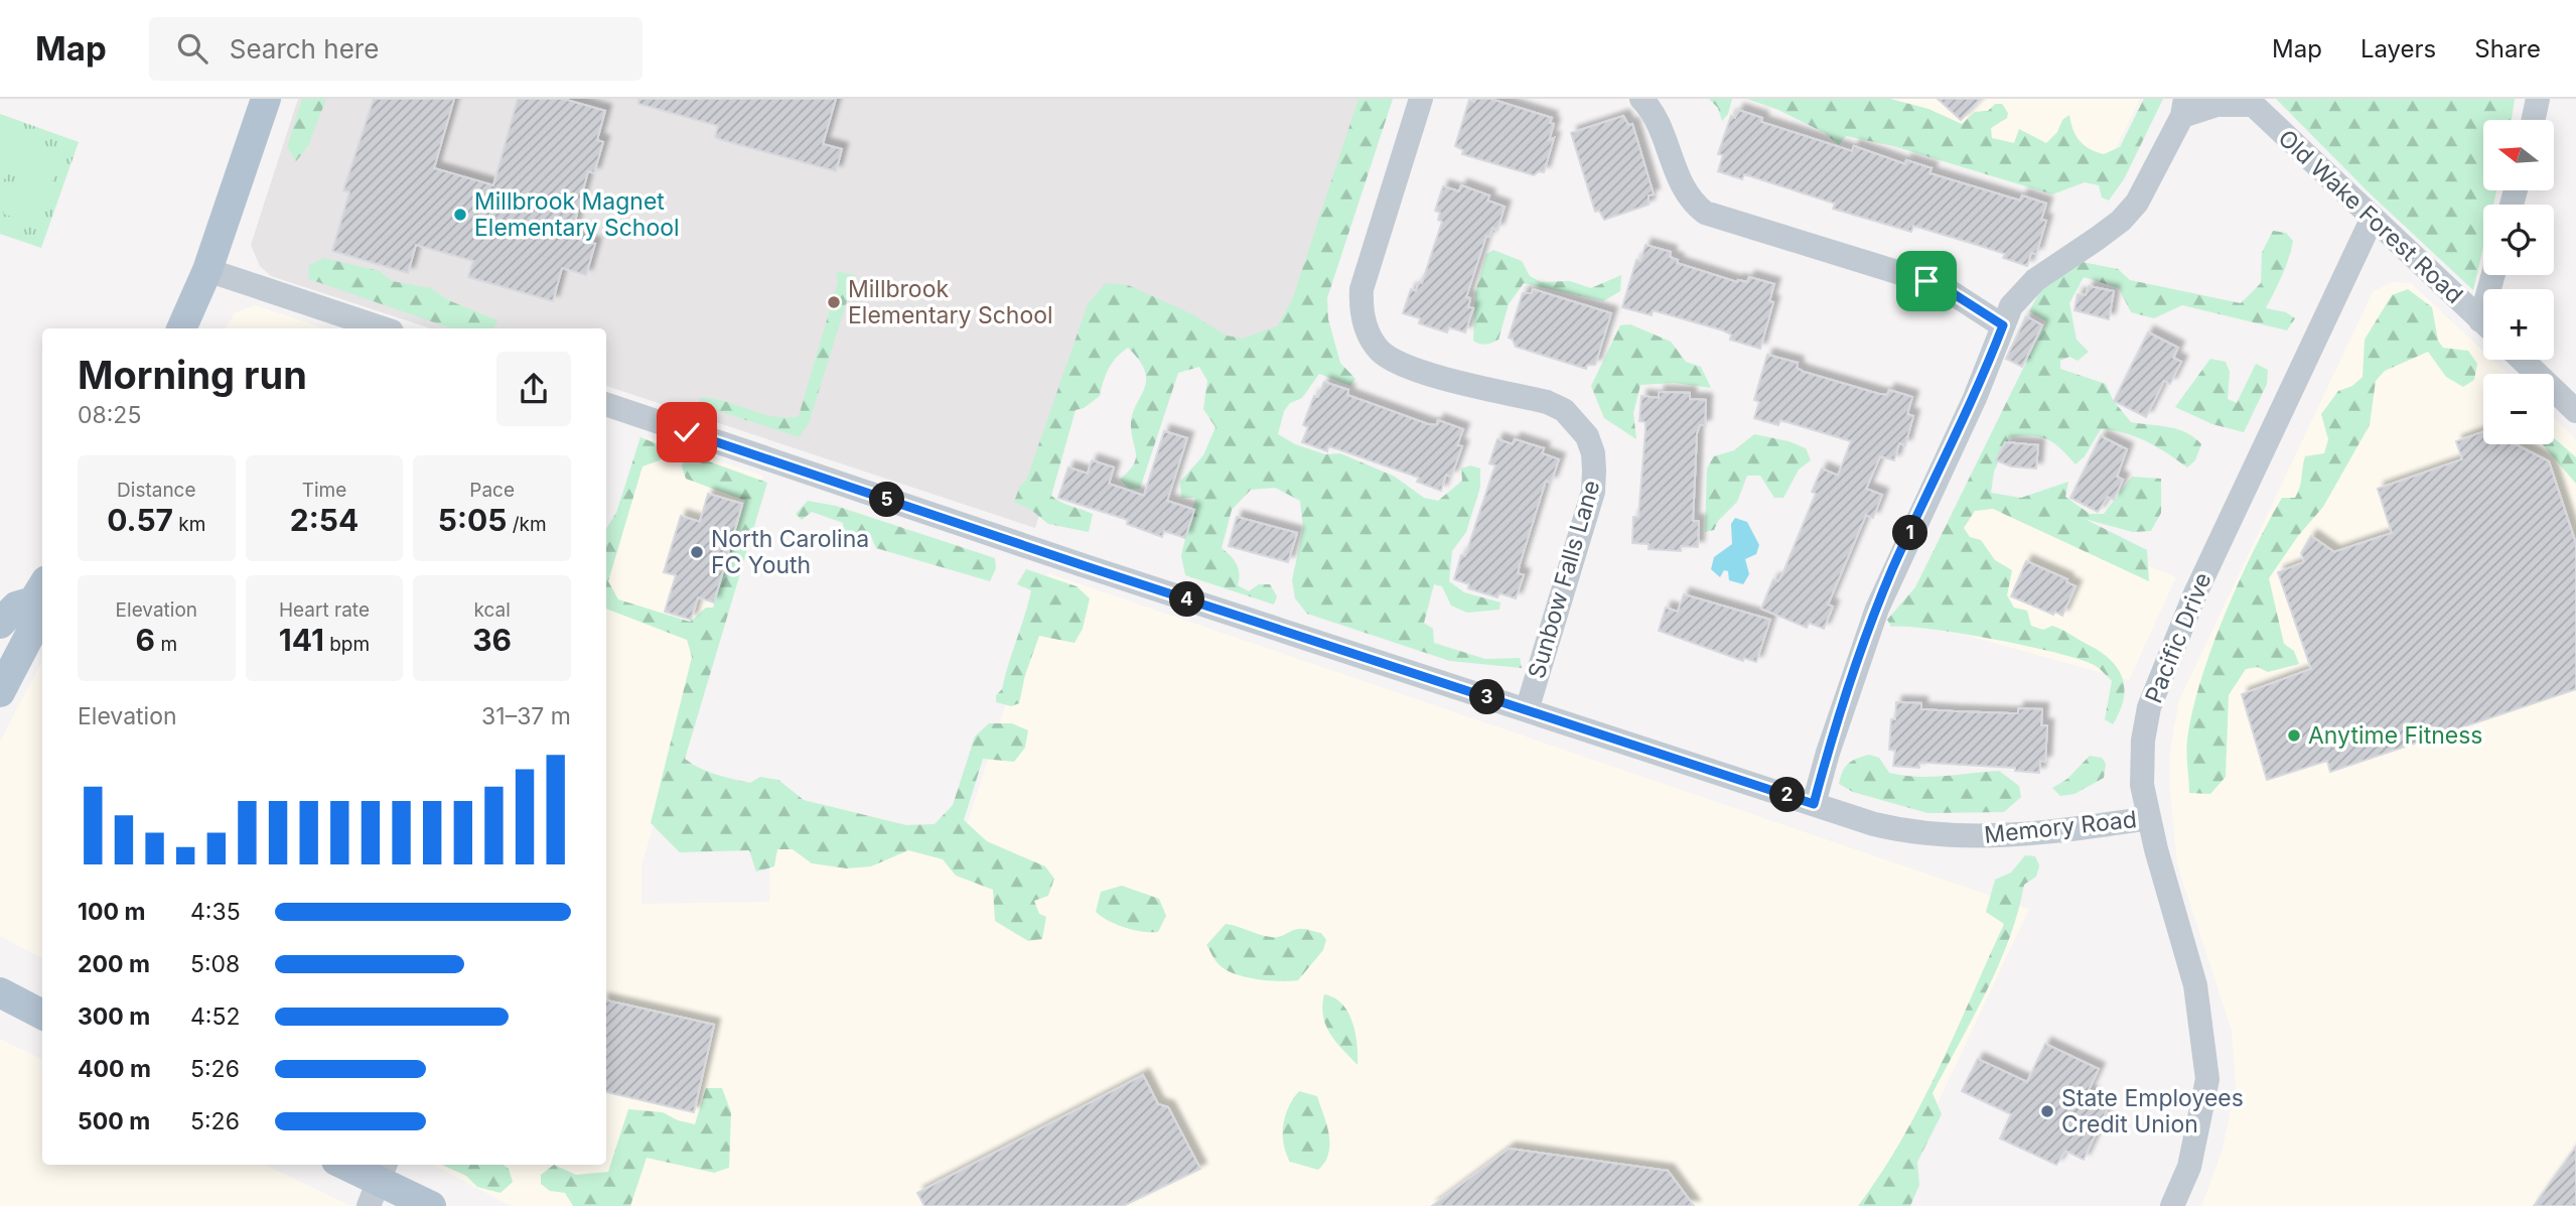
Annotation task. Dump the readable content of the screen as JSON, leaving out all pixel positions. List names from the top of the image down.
{
  "streets": {
    "street": [
      "Old Wake Forest Road",
      "Sunbow Falls Lane",
      "Pacific Drive",
      "Memory Road"
    ]
  },
  "crossings": [
    ["Old Wake Forest Road", "Pacific Drive"],
    ["Sunbow Falls Lane", "Memory Road"],
    ["Pacific Drive", "Memory Road"]
  ],
  "places": [
    "Millbrook Magnet Elementary School",
    "Millbrook Elementary School",
    "North Carolina FC Youth",
    "Anytime Fitness",
    "State Employees Credit Union"
  ],
  "north": "left",
  "page": {
    "header": "Map",
    "search": "Search here",
    "nav": ["Map", "Layers", "Share"],
    "map_buttons": ["+", "−"],
    "heading": ["Morning run", "08:25"],
    "stats": [
      ["Distance", "0.57 km"],
      ["Time", "2:54"],
      ["Pace", "5:05 /km"],
      ["Elevation", "6 m"],
      ["Heart rate", "141 bpm"],
      ["kcal", "36"]
    ],
    "pins": [
      "5",
      "1",
      "4",
      "3",
      "2"
    ],
    "chart": ["Elevation", "31–37 m"],
    "list": [
      {
        "name": "100 m",
        "note": "4:35"
      },
      {
        "name": "200 m",
        "note": "5:08"
      },
      {
        "name": "300 m",
        "note": "4:52"
      },
      {
        "name": "400 m",
        "note": "5:26"
      },
      {
        "name": "500 m",
        "note": "5:26"
      }
    ]
  }
}
